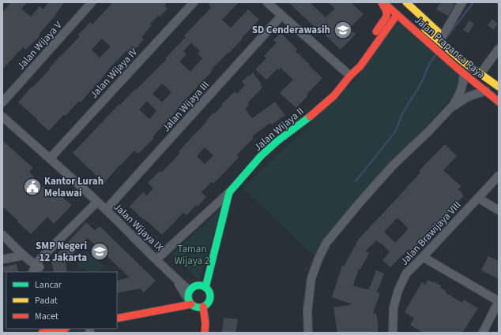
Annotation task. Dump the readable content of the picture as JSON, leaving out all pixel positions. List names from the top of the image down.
{
  "streets": {
    "street": [
      "Jalan Wijaya V",
      "Jalan Prapanca Raya",
      "Jalan Wijaya IV",
      "Jalan Wijaya III",
      "Jalan Wijaya II",
      "Jalan Wijaya IX",
      "Jalan Brawijaya VIII"
    ]
  },
  "crossings": [
    ["Jalan Prapanca Raya", "Jalan Wijaya II"],
    ["Jalan Wijaya IV", "Jalan Wijaya IX"],
    ["Jalan Wijaya III", "Jalan Wijaya IX"],
    ["Jalan Wijaya II", "Jalan Wijaya IX"]
  ],
  "parks": ["Taman Wijaya 2"],
  "places": {
    "school or university": ["SD Cenderawasih", "SMP Negeri 12 Jakarta"],
    "public building": ["Kantor Lurah Melawai"]
  },
  "legend": ["Lancar", "Padat", "Macet"]
}
